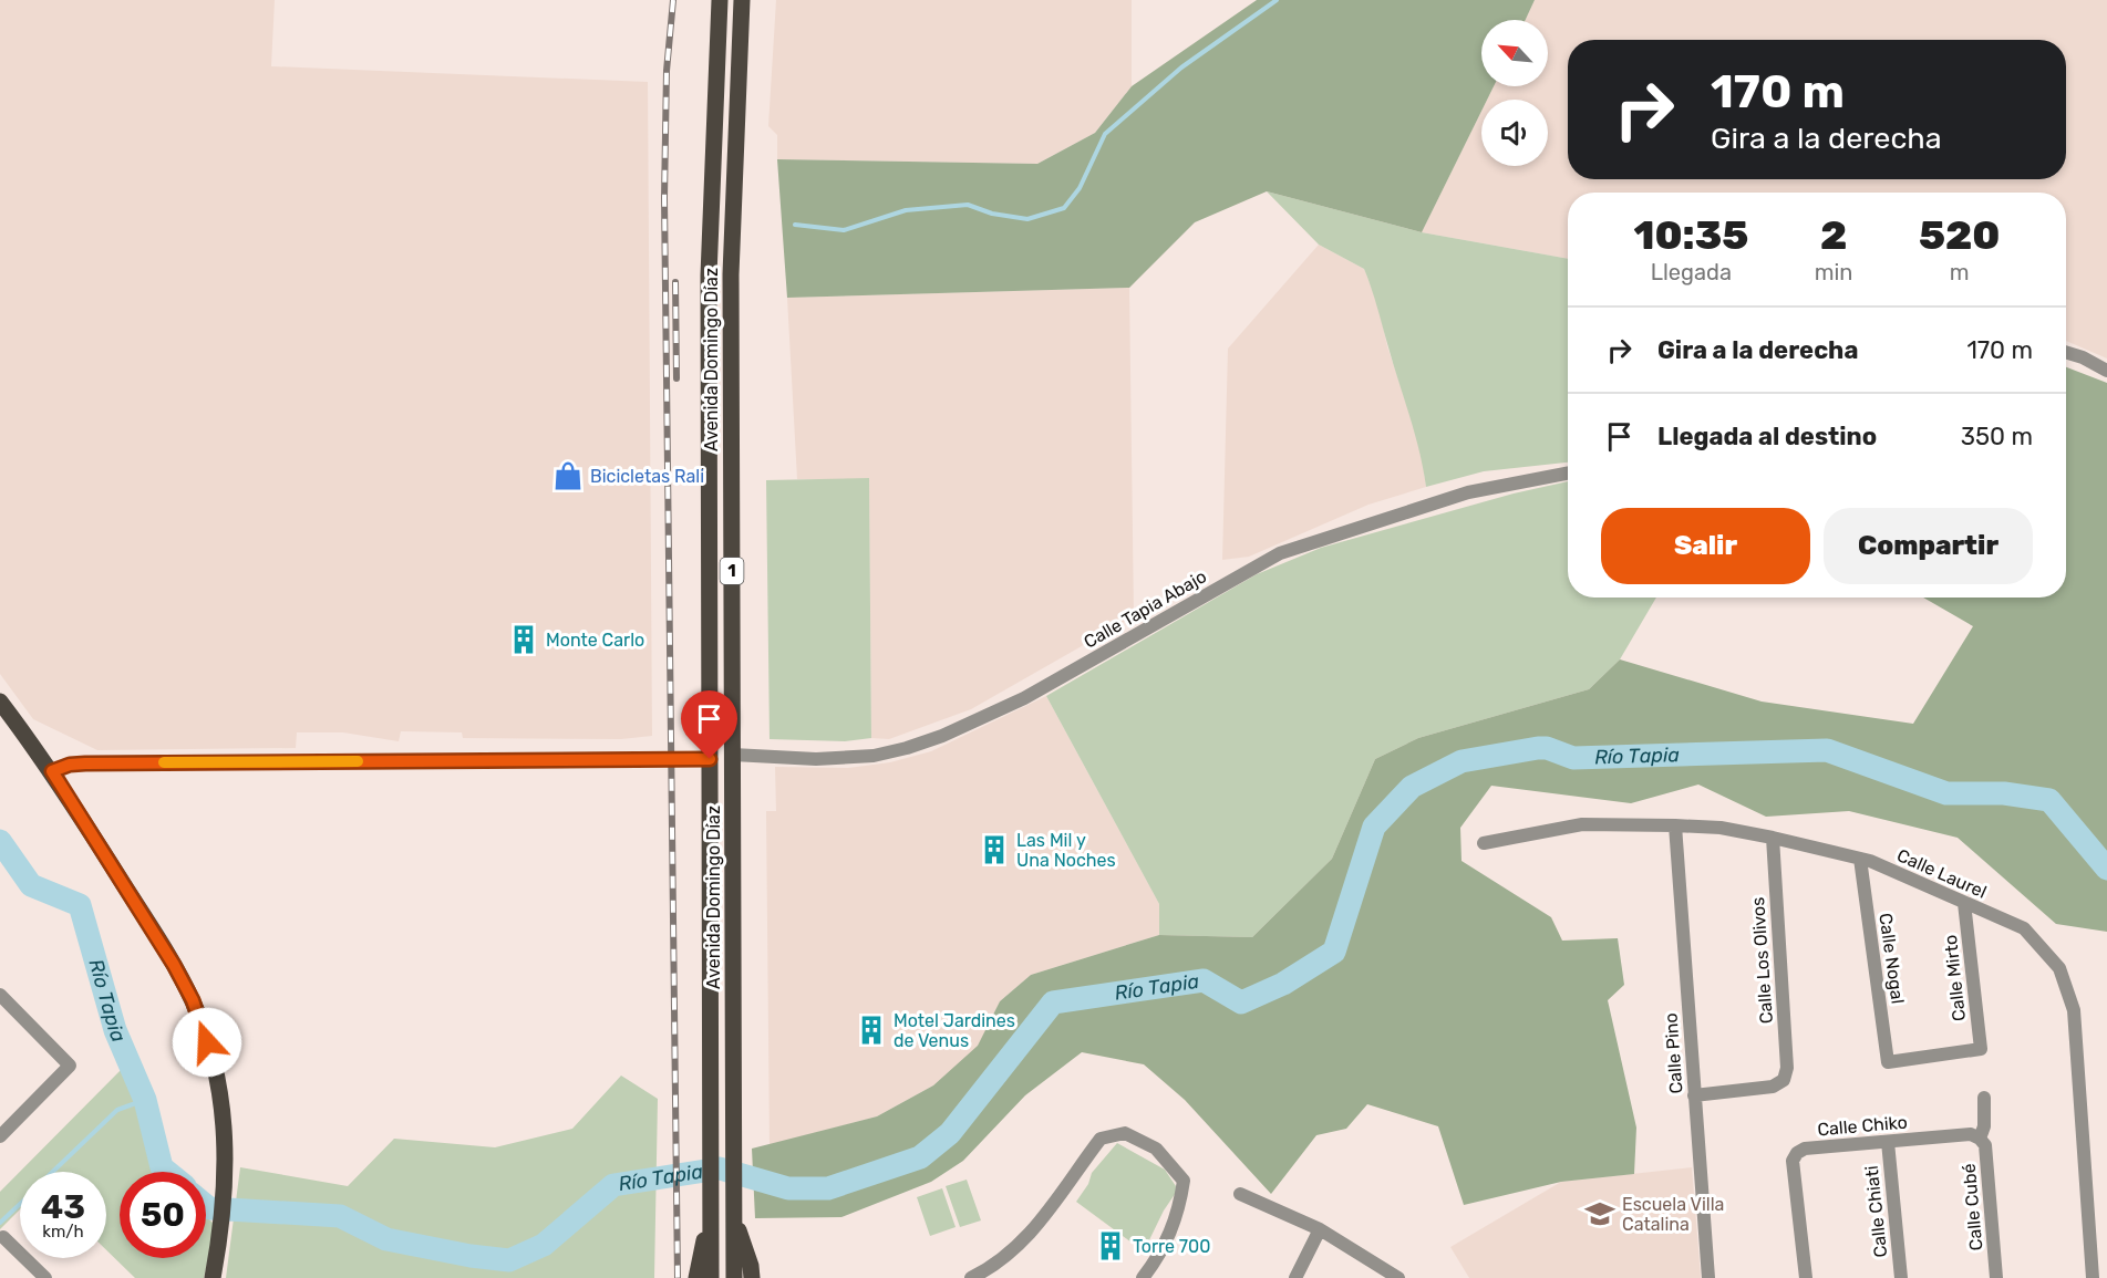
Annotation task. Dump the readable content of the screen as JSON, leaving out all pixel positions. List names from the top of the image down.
{
  "streets": {
    "main road": ["Avenida Domingo Díaz", "1"],
    "street": [
      "Calle Tapia Abajo",
      "Calle Laurel",
      "Calle Nogal",
      "Calle Los Olivos",
      "Calle Mirto",
      "Calle Pino",
      "Calle Chiko",
      "Calle Cubé",
      "Calle Chiati"
    ]
  },
  "crossings": [
    ["Avenida Domingo Díaz", "Calle Tapia Abajo"],
    ["Calle Laurel", "Calle Nogal"],
    ["Calle Laurel", "Calle Los Olivos"],
    ["Calle Laurel", "Calle Mirto"],
    ["Calle Laurel", "Calle Pino"],
    ["Calle Nogal", "Calle Mirto"],
    ["Calle Los Olivos", "Calle Pino"],
    ["Calle Chiko", "Calle Cubé"],
    ["Calle Chiko", "Calle Chiati"]
  ],
  "water": ["Río Tapia"],
  "places": {
    "shop": ["Bicicletas Rali"],
    "building": [
      "Monte Carlo",
      "Las Mil y Una Noches",
      "Motel Jardines de Venus",
      "Torre 700"
    ],
    "school or university": ["Escuela Villa Catalina"]
  },
  "north": "top left",
  "page": {
    "turn": ["170 m", "Gira a la derecha"],
    "eta": [
      "10:35",
      "Llegada",
      "2",
      "min",
      "520",
      "m"
    ],
    "list": [
      {
        "name": "Gira a la derecha",
        "value": "170 m"
      },
      {
        "name": "Llegada al destino",
        "value": "350 m"
      }
    ],
    "buttons": ["Salir", "Compartir"],
    "speed": "43 km/h",
    "limit": "50"
  }
}
